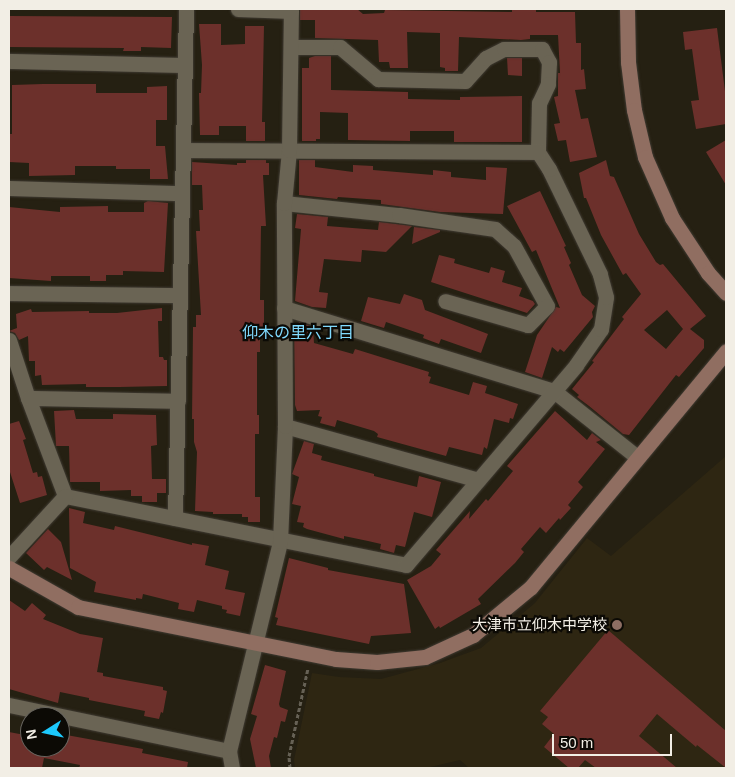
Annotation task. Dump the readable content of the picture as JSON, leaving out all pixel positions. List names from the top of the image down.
{
  "districts": ["仰木の里六丁目"],
  "places": ["大津市立仰木中学校"],
  "scale_bar": "50 m",
  "north": "left"
}
